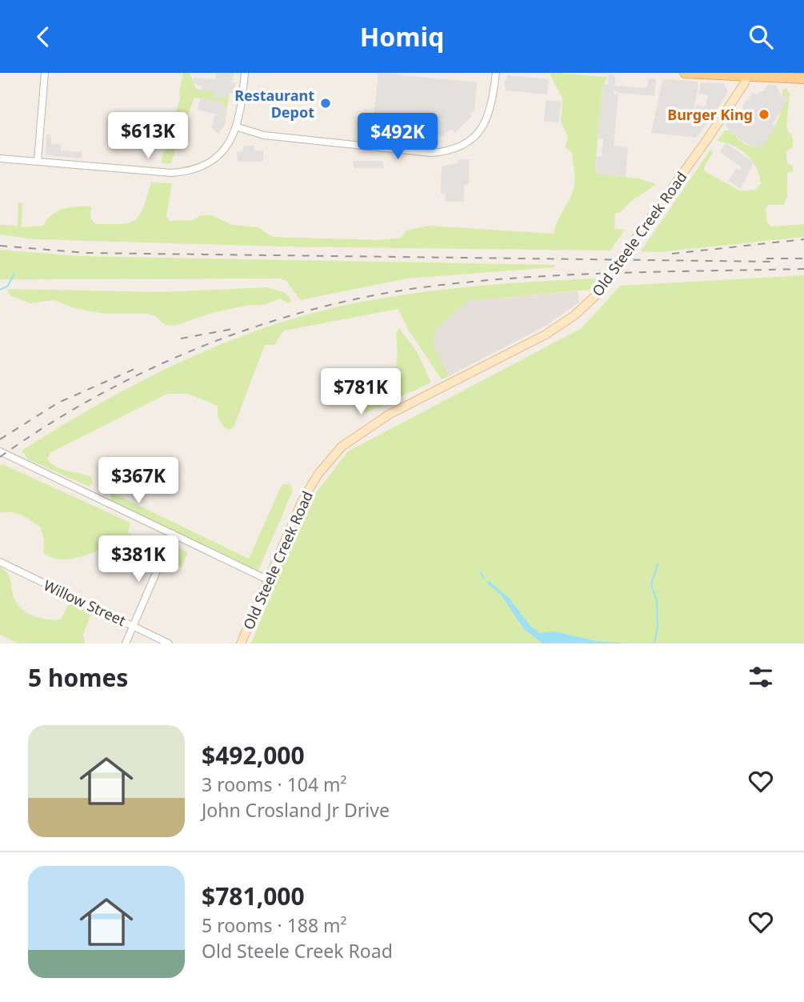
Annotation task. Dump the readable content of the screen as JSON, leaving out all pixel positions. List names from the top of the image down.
{
  "streets": {
    "main road": ["Old Steele Creek Road"],
    "street": ["Willow Street"]
  },
  "places": ["Restaurant Depot", "Burger King"],
  "page": {
    "header": "Homiq",
    "price": [
      "$613K",
      "$492K",
      "$781K",
      "$367K",
      "$381K"
    ],
    "heading": "5 homes",
    "list": [
      {
        "name": "$492,000",
        "note": "3 rooms · 104 m² · John Crosland Jr Drive"
      },
      {
        "name": "$781,000",
        "note": "5 rooms · 188 m² · Old Steele Creek Road"
      }
    ]
  }
}
